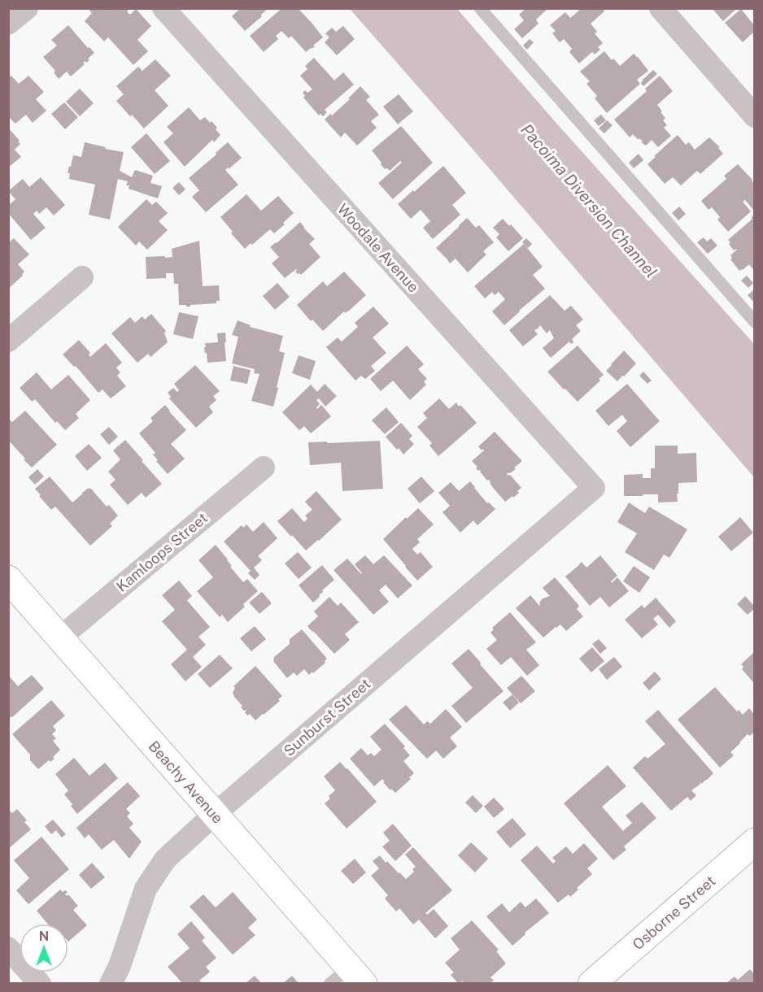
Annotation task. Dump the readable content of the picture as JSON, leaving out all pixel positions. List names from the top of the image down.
{
  "streets": {
    "street": [
      "Woodale Avenue",
      "Kamloops Street",
      "Sunburst Street",
      "Beachy Avenue",
      "Osborne Street"
    ]
  },
  "crossings": [
    ["Woodale Avenue", "Sunburst Street"],
    ["Kamloops Street", "Beachy Avenue"],
    ["Sunburst Street", "Beachy Avenue"]
  ],
  "water": ["Pacoima Diversion Channel"],
  "north": "top"
}
